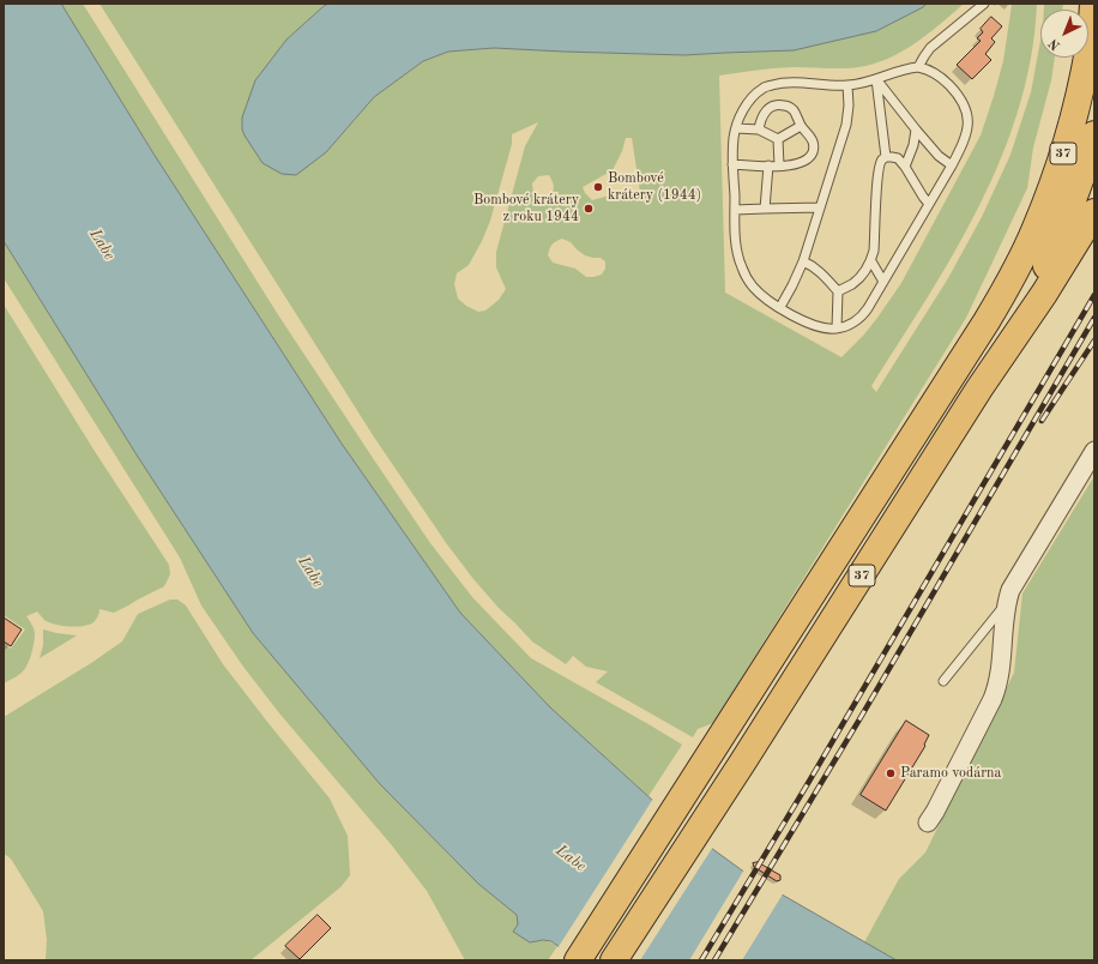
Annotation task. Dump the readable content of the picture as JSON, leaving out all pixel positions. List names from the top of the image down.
{
  "streets": {
    "main road": ["37"]
  },
  "water": ["Labe"],
  "places": ["Bombové krátery (1944)", "Bombové krátery z roku 1944", "Paramo vodárna"],
  "north": "bottom left"
}
